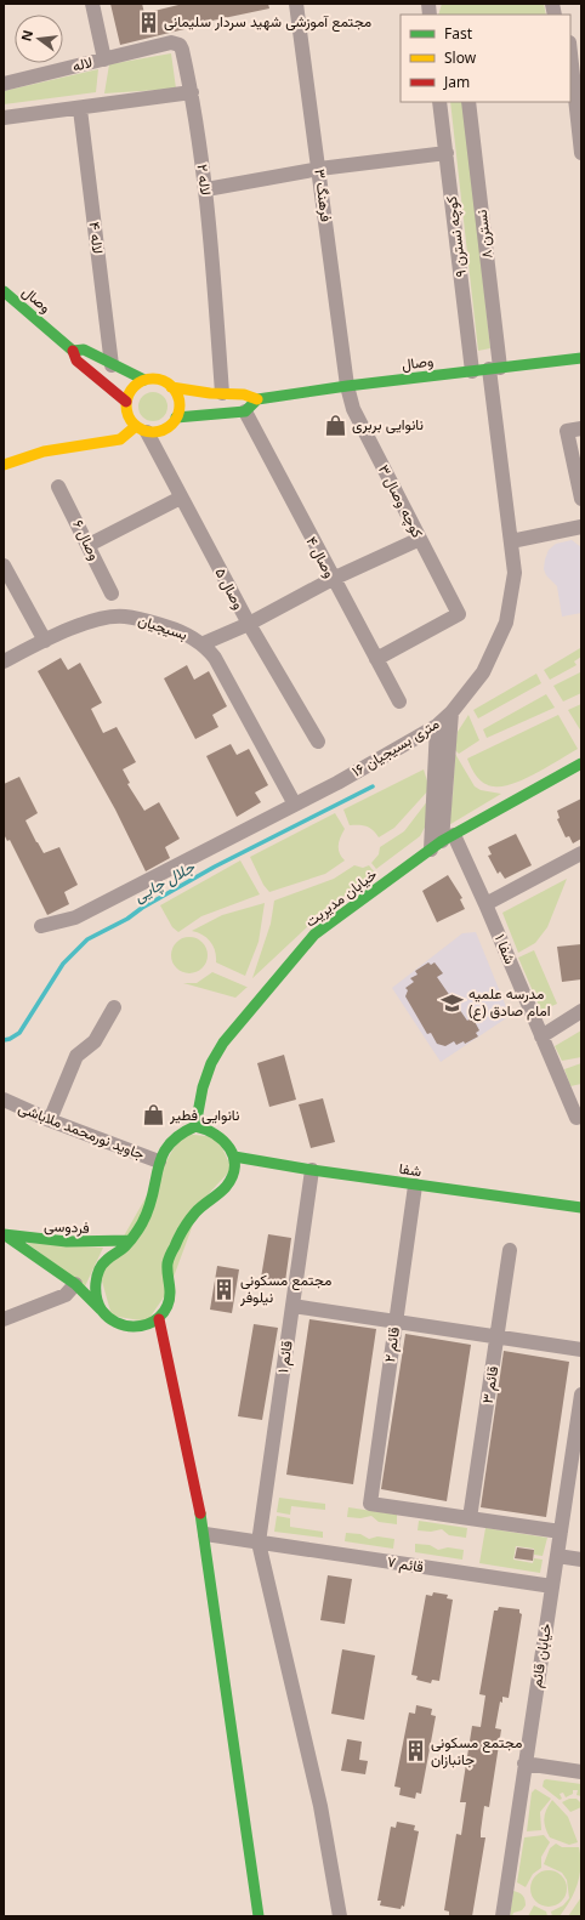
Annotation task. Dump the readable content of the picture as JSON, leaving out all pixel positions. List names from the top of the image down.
{
  "streets": {
    "street": [
      "لاله",
      "لاله ۲",
      "فرهنگ ۳",
      "نسترن ۸",
      "کوچه نسترن ۹",
      "لاله ۴",
      "وصال",
      "کوچه وصال ۳",
      "وصال ۶",
      "وصال ۴",
      "وصال ۵",
      "بسیجیان",
      "۱۶ متری بسیجیان",
      "خیابان مدیریت",
      "شفا ۱",
      "جاوید نورمحمد ملاباشی",
      "شفا",
      "فردوسی",
      "قائم ۲",
      "قائم ۱",
      "قائم ۳",
      "قائم ۷",
      "خیابان قائم"
    ]
  },
  "crossings": [
    ["لاله", "لاله ۲"],
    ["فرهنگ ۳", "وصال"],
    ["فرهنگ ۳", "کوچه وصال ۳"],
    ["نسترن ۸", "وصال"],
    ["نسترن ۸", "۱۶ متری بسیجیان"],
    ["کوچه نسترن ۹", "وصال"],
    ["وصال", "کوچه وصال ۳"],
    ["وصال", "وصال ۵"],
    ["وصال", "۱۶ متری بسیجیان"],
    ["کوچه وصال ۳", "وصال ۴"],
    ["بسیجیان", "۱۶ متری بسیجیان"],
    ["خیابان مدیریت", "شفا ۱"],
    ["شفا", "قائم ۲"],
    ["شفا", "قائم ۱"],
    ["قائم ۲", "قائم ۳"],
    ["قائم ۱", "قائم ۷"],
    ["قائم ۷", "خیابان قائم"]
  ],
  "water": ["جلال چایی"],
  "places": {
    "building": ["مجتمع آموزشی شهید سردار سلیمانی", "مجتمع مسکونی نیلوفر", "مجتمع مسکونی جانبازان"],
    "shop": ["نانوایی بربری", "نانوایی فطیر"],
    "school or university": ["مدرسه علمیه امام صادق (ع)"]
  },
  "legend": ["Fast", "Slow", "Jam"],
  "north": "left"
}
